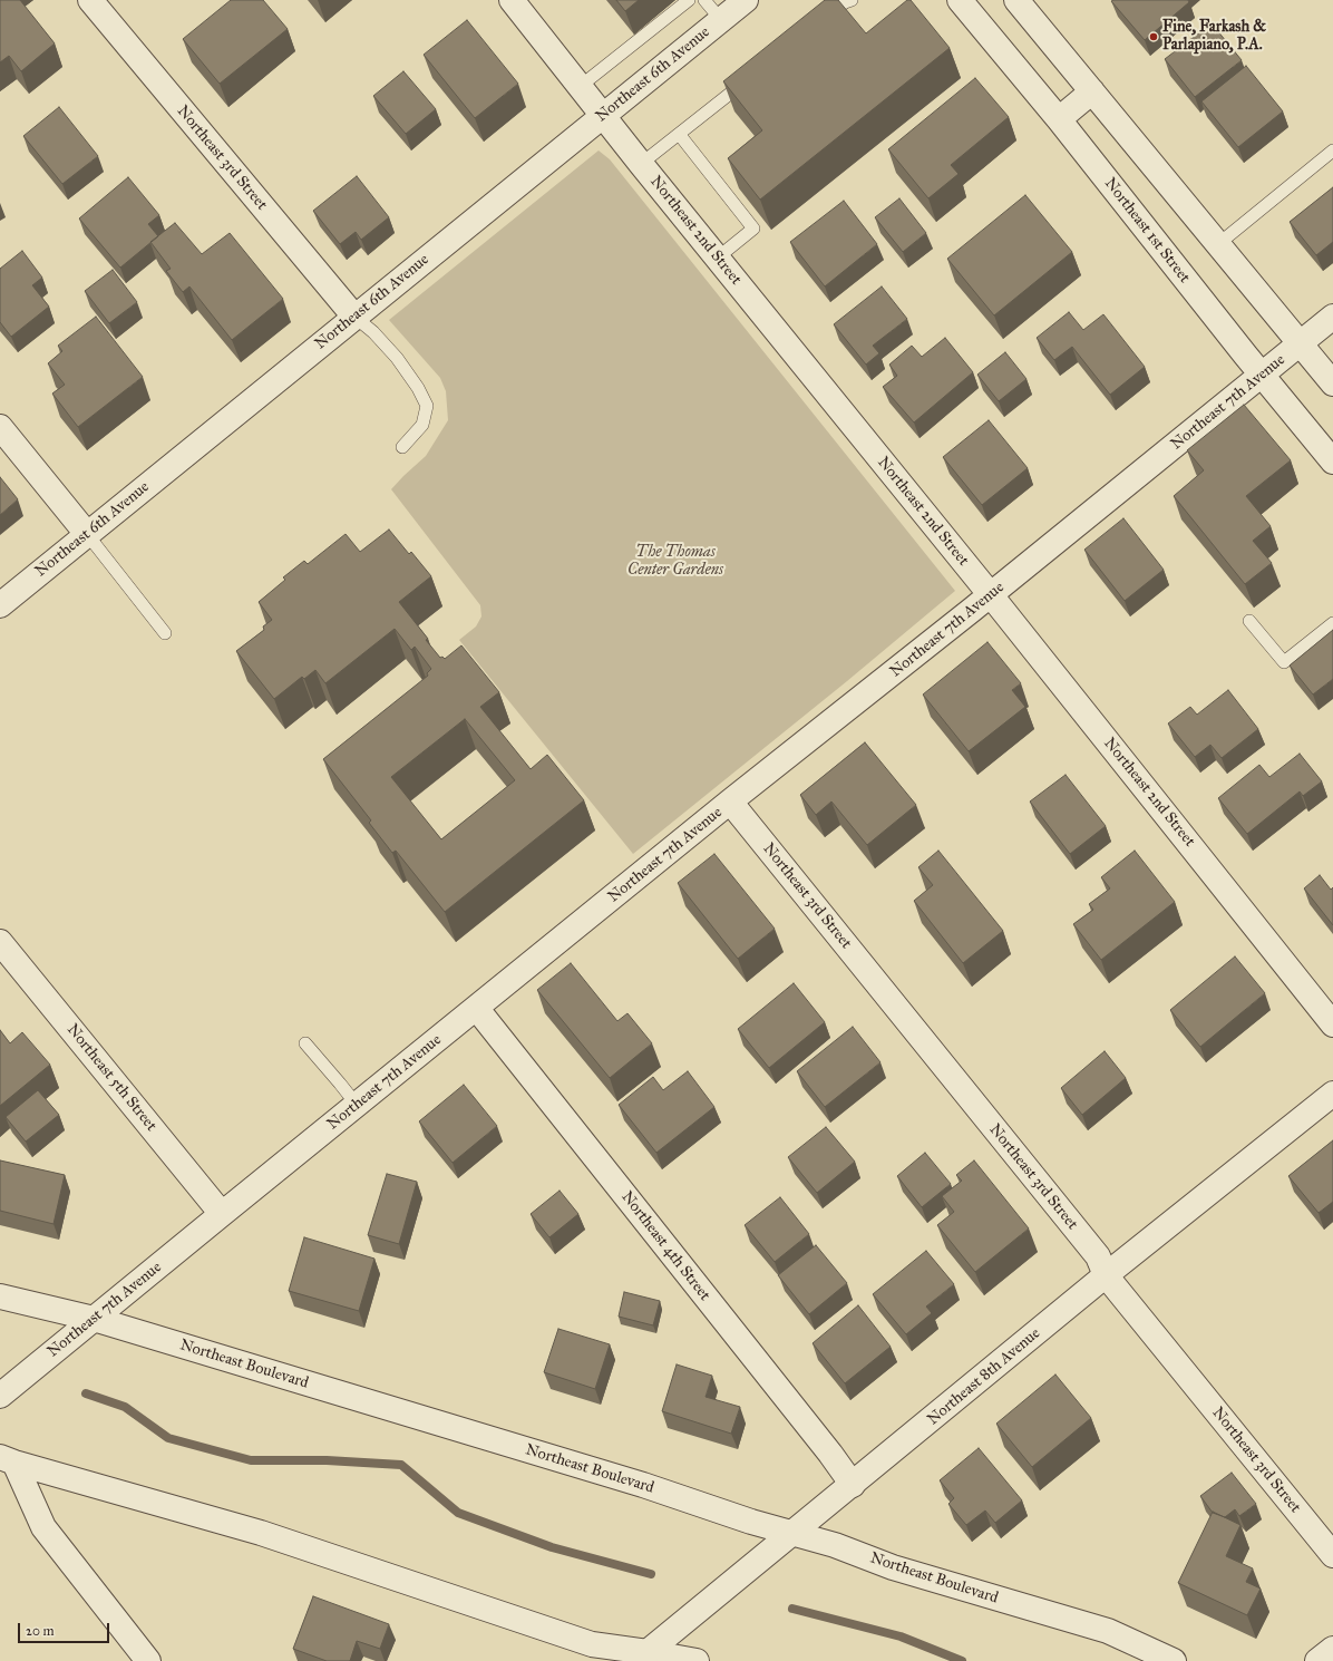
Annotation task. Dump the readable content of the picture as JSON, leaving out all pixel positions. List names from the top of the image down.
{
  "streets": {
    "street": [
      "Northeast 6th Avenue",
      "Northeast 3rd Street",
      "Northeast 2nd Street",
      "Northeast 1st Street",
      "Northeast 7th Avenue",
      "Northeast 5th Street",
      "Northeast 4th Street",
      "Northeast Boulevard",
      "Northeast 8th Avenue"
    ]
  },
  "crossings": [
    ["Northeast 6th Avenue", "Northeast 3rd Street"],
    ["Northeast 6th Avenue", "Northeast 2nd Street"],
    ["Northeast 3rd Street", "Northeast 7th Avenue"],
    ["Northeast 3rd Street", "Northeast 8th Avenue"],
    ["Northeast 2nd Street", "Northeast 7th Avenue"],
    ["Northeast 1st Street", "Northeast 7th Avenue"],
    ["Northeast 7th Avenue", "Northeast 5th Street"],
    ["Northeast 7th Avenue", "Northeast 4th Street"],
    ["Northeast 7th Avenue", "Northeast Boulevard"],
    ["Northeast 4th Street", "Northeast 8th Avenue"],
    ["Northeast Boulevard", "Northeast 8th Avenue"]
  ],
  "parks": ["The Thomas Center Gardens"],
  "places": ["Fine, Farkash & Parlapiano, P.A."],
  "scale_bar": "20 m"
}
